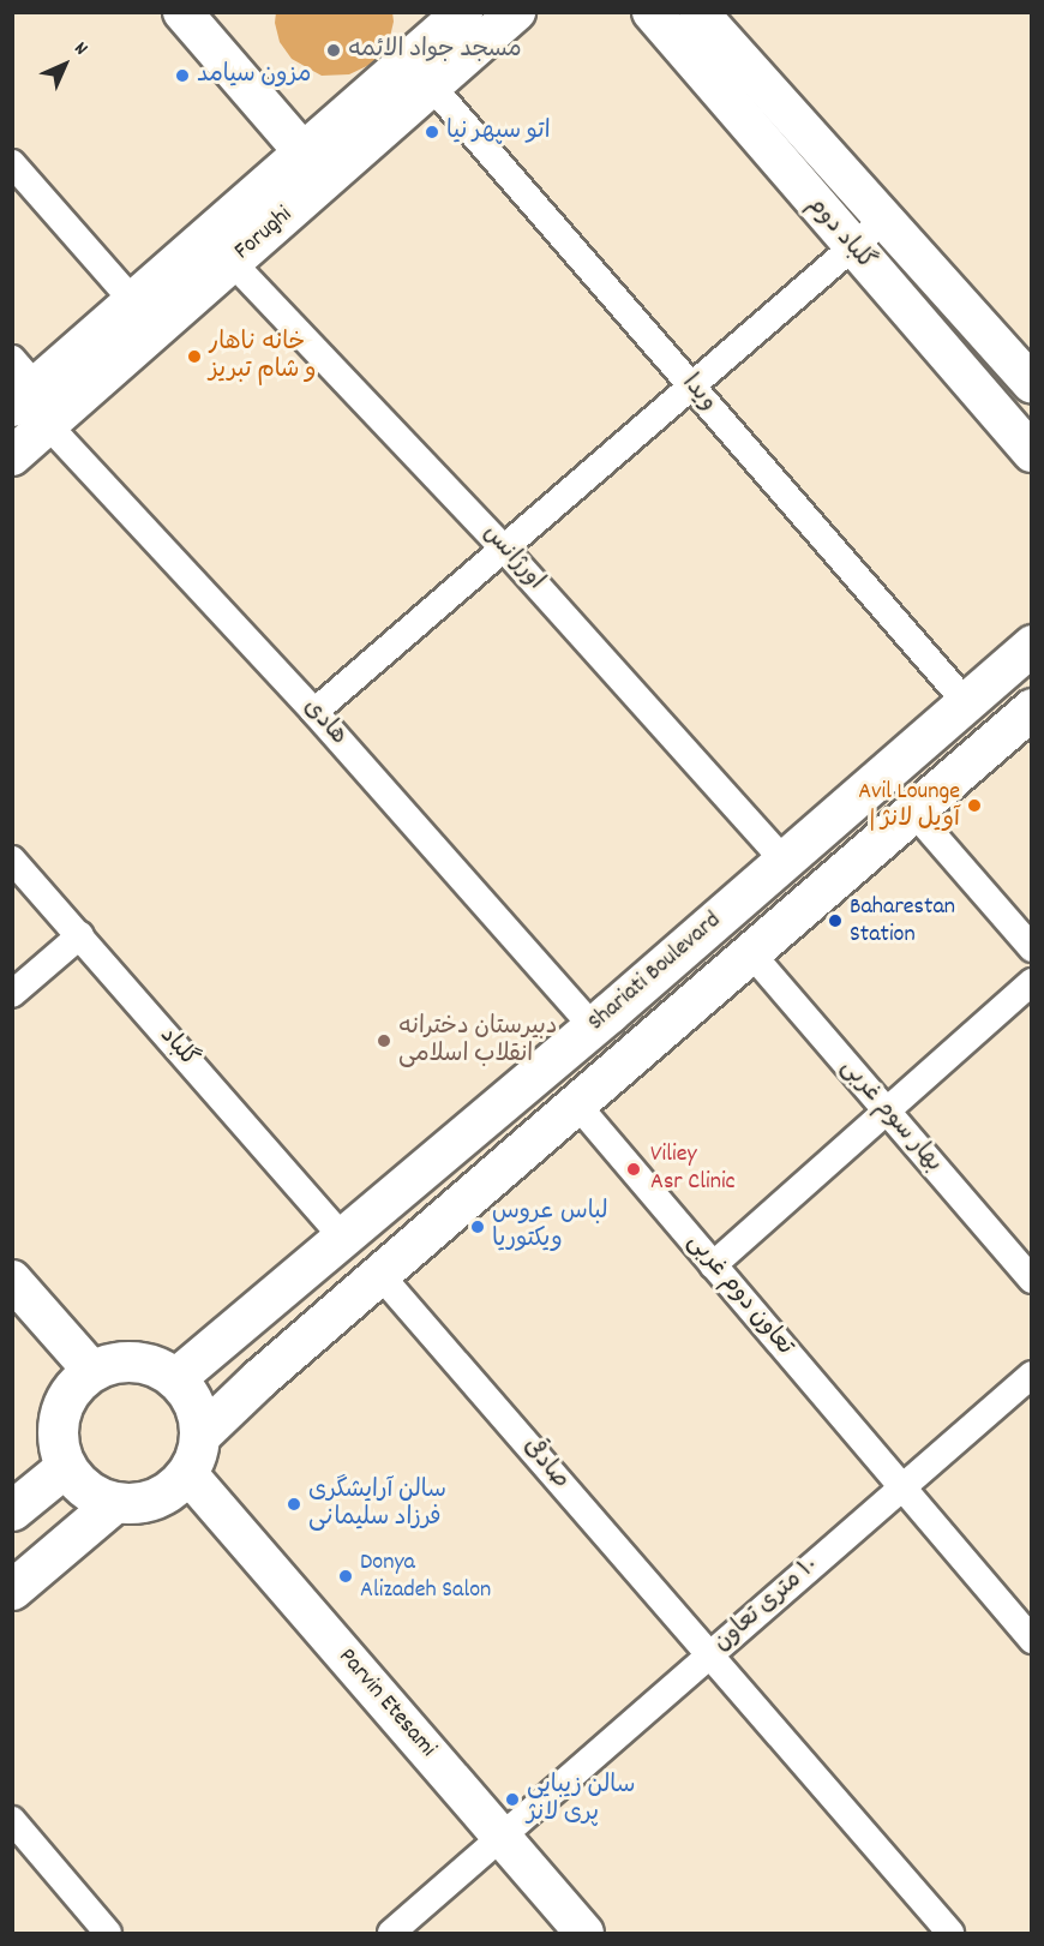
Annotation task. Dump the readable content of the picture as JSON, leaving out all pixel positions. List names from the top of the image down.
{
  "streets": {
    "main road": [
      "Forughi",
      "گلباد دوم",
      "Shariati Boulevard",
      "Parvin Etesami"
    ],
    "street": [
      "ویدا",
      "اورژانس",
      "هادی",
      "گلباد",
      "بهار سوم غربی",
      "تعاون دوم غربی",
      "صادقی",
      "١٠ متری تعاون"
    ]
  },
  "crossings": [
    ["Forughi", "ویدا"],
    ["Forughi", "اورژانس"],
    ["Forughi", "هادی"],
    ["ویدا", "Shariati Boulevard"],
    ["اورژانس", "Shariati Boulevard"],
    ["هادی", "Shariati Boulevard"],
    ["Shariati Boulevard", "گلباد"],
    ["Shariati Boulevard", "بهار سوم غربی"],
    ["Shariati Boulevard", "تعاون دوم غربی"],
    ["Shariati Boulevard", "صادقی"],
    ["Shariati Boulevard", "Parvin Etesami"],
    ["تعاون دوم غربی", "١٠ متری تعاون"],
    ["صادقی", "١٠ متری تعاون"],
    ["١٠ متری تعاون", "Parvin Etesami"]
  ],
  "places": [
    "مسجد جواد الائمه",
    "مزون سیامد",
    "اتو سپهر نیا",
    "خانه ناهار و شام تبریز",
    "Avil Lounge | آویل لانژ",
    "Baharestan Station",
    "دبیرستان دخترانه انقلاب اسلامی",
    "Viliey Asr Clinic",
    "لباس عروس ويكتوريا",
    "سالن آرایشگری فرزاد سلیمانی",
    "Donya Alizadeh Salon",
    "سالن زیبایی پری لانژ"
  ],
  "north": "top right"
}
